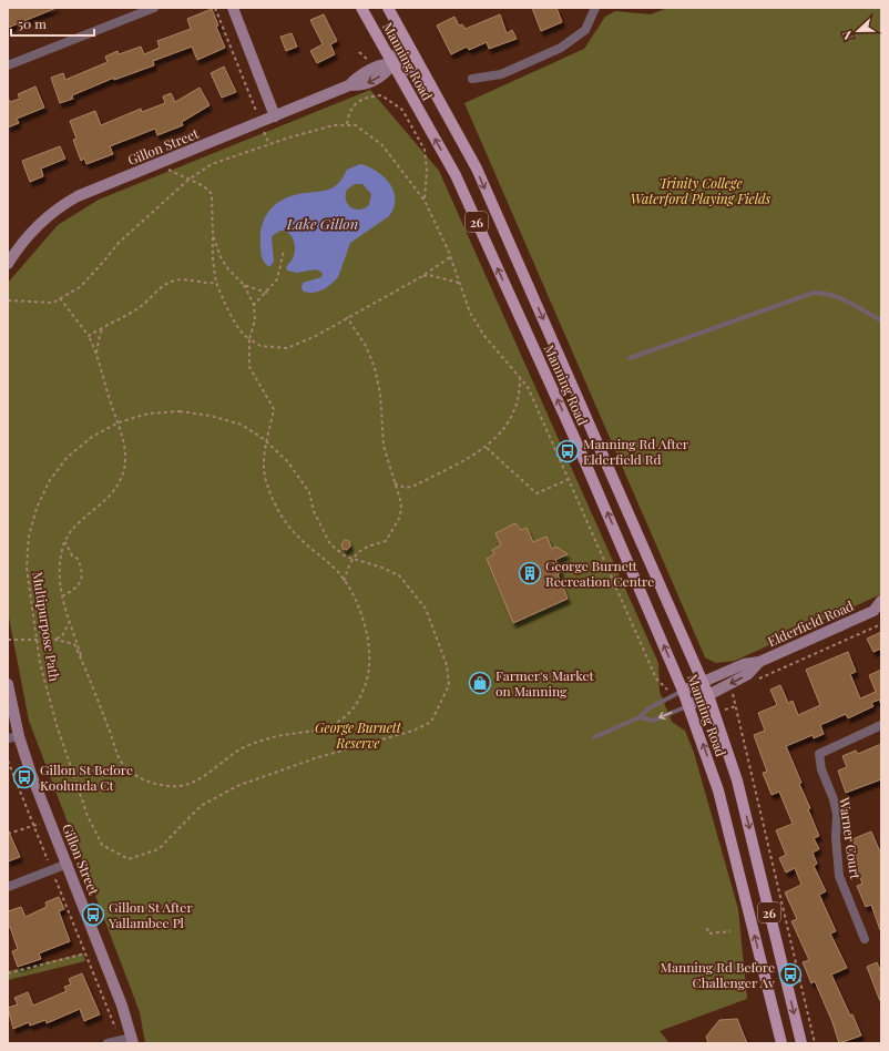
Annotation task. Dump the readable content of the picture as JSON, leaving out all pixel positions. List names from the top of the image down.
{
  "streets": {
    "main road": ["Manning Road", "26"],
    "street": ["Gillon Street", "Elderfield Road", "Warner Court"],
    "path": ["Multipurpose Path"]
  },
  "crossings": [
    ["Manning Road", "Gillon Street"],
    ["Manning Road", "Elderfield Road"]
  ],
  "water": ["Lake Gillon"],
  "parks": ["Trinity College Waterford Playing Fields", "George Burnett Reserve"],
  "places": {
    "bus stop": [
      "Manning Rd After Elderfield Rd",
      "Gillon St Before Koolunda Ct",
      "Gillon St After Yallambee Pl",
      "Manning Rd Before Challenger Av"
    ],
    "building": ["George Burnett Recreation Centre"],
    "shop": ["Farmer's Market on Manning"]
  },
  "scale_bar": "50 m",
  "north": "left"
}
